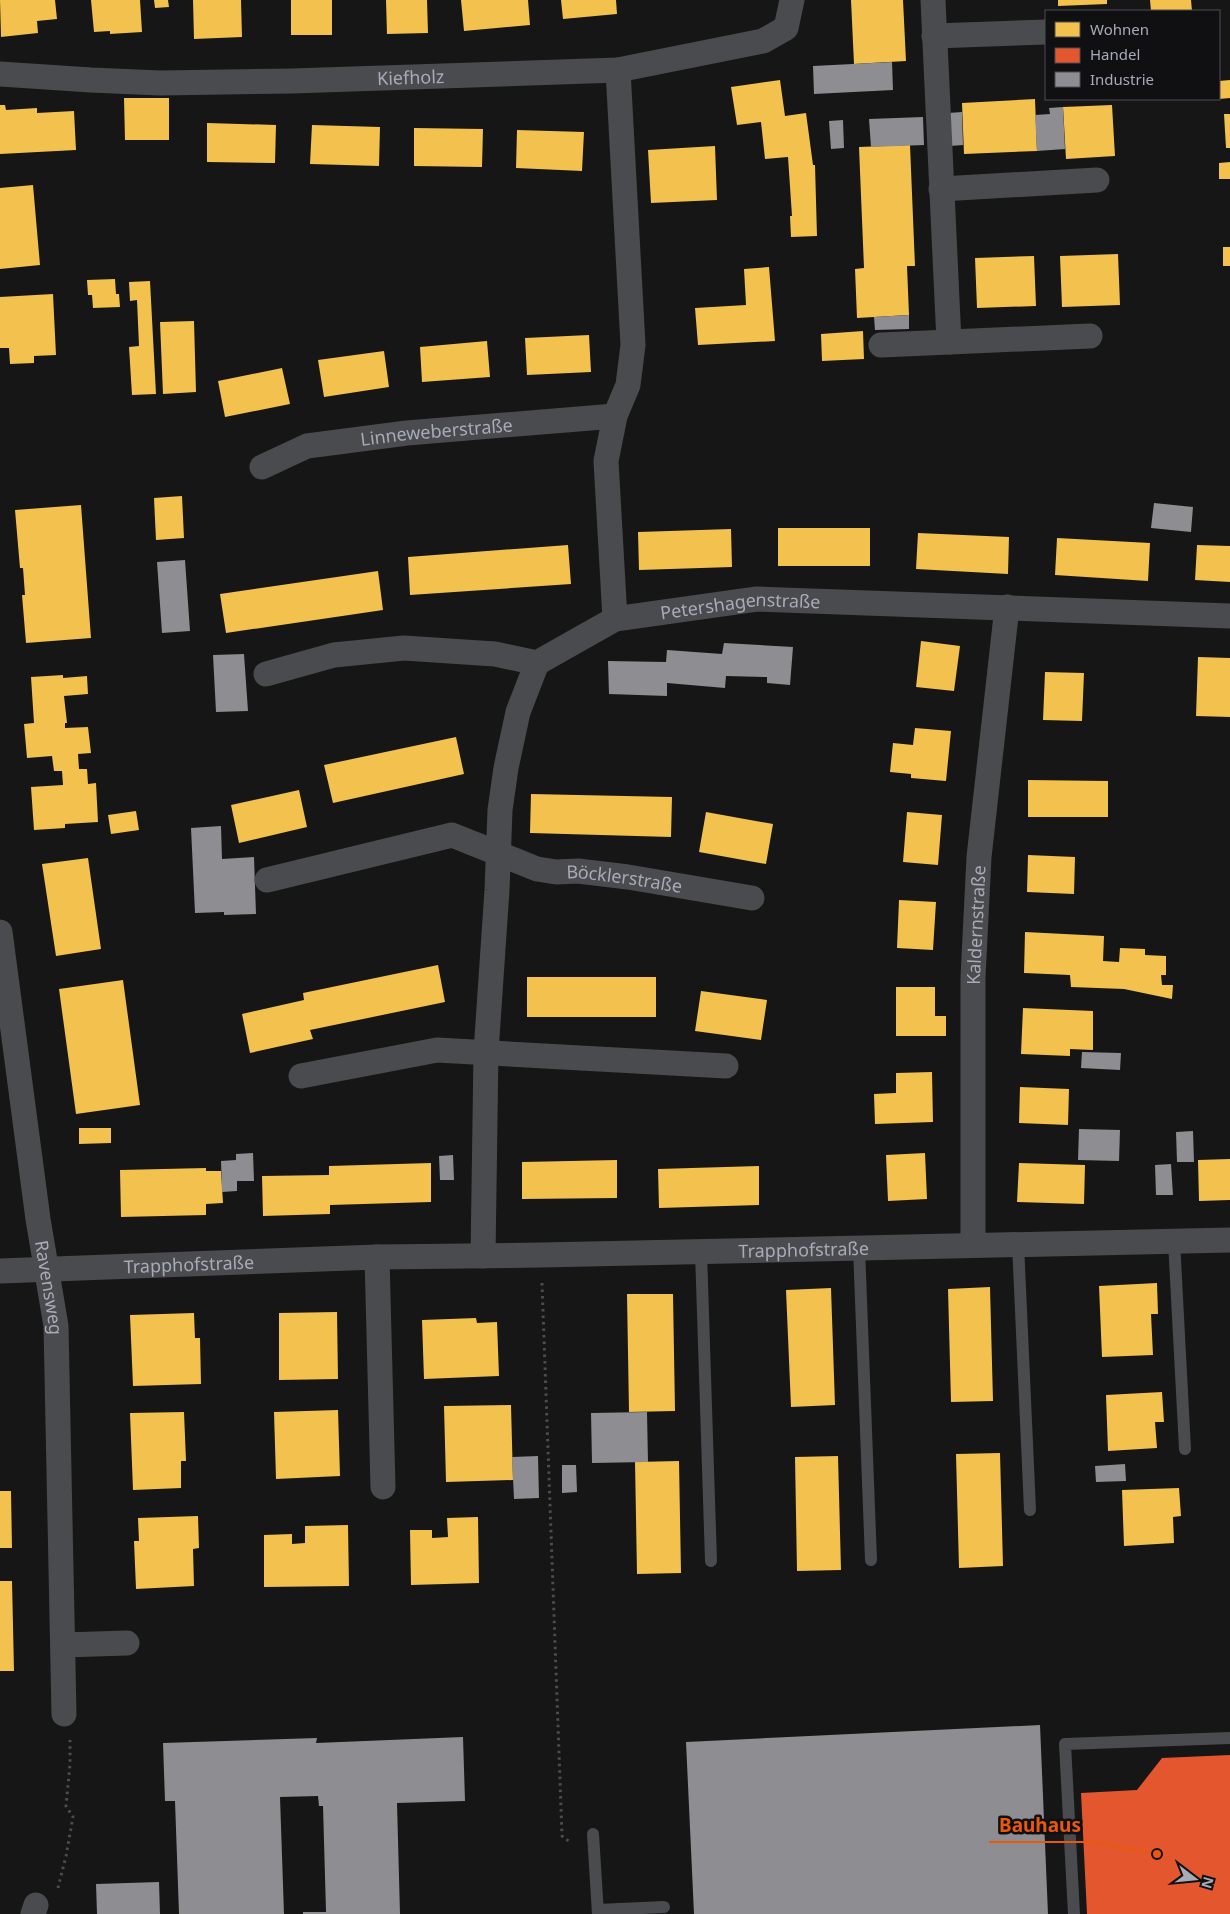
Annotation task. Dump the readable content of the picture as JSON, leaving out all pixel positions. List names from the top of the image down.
{
  "streets": {
    "street": [
      "Kiefholz",
      "Linneweberstraße",
      "Petershagenstraße",
      "Böcklerstraße",
      "Kaldernstraße",
      "Trapphofstraße",
      "Ravensweg"
    ]
  },
  "crossings": [
    ["Petershagenstraße", "Kaldernstraße"],
    ["Kaldernstraße", "Trapphofstraße"],
    ["Trapphofstraße", "Ravensweg"]
  ],
  "places": ["Bauhaus"],
  "legend": ["Wohnen", "Handel", "Industrie"],
  "north": "right"
}
